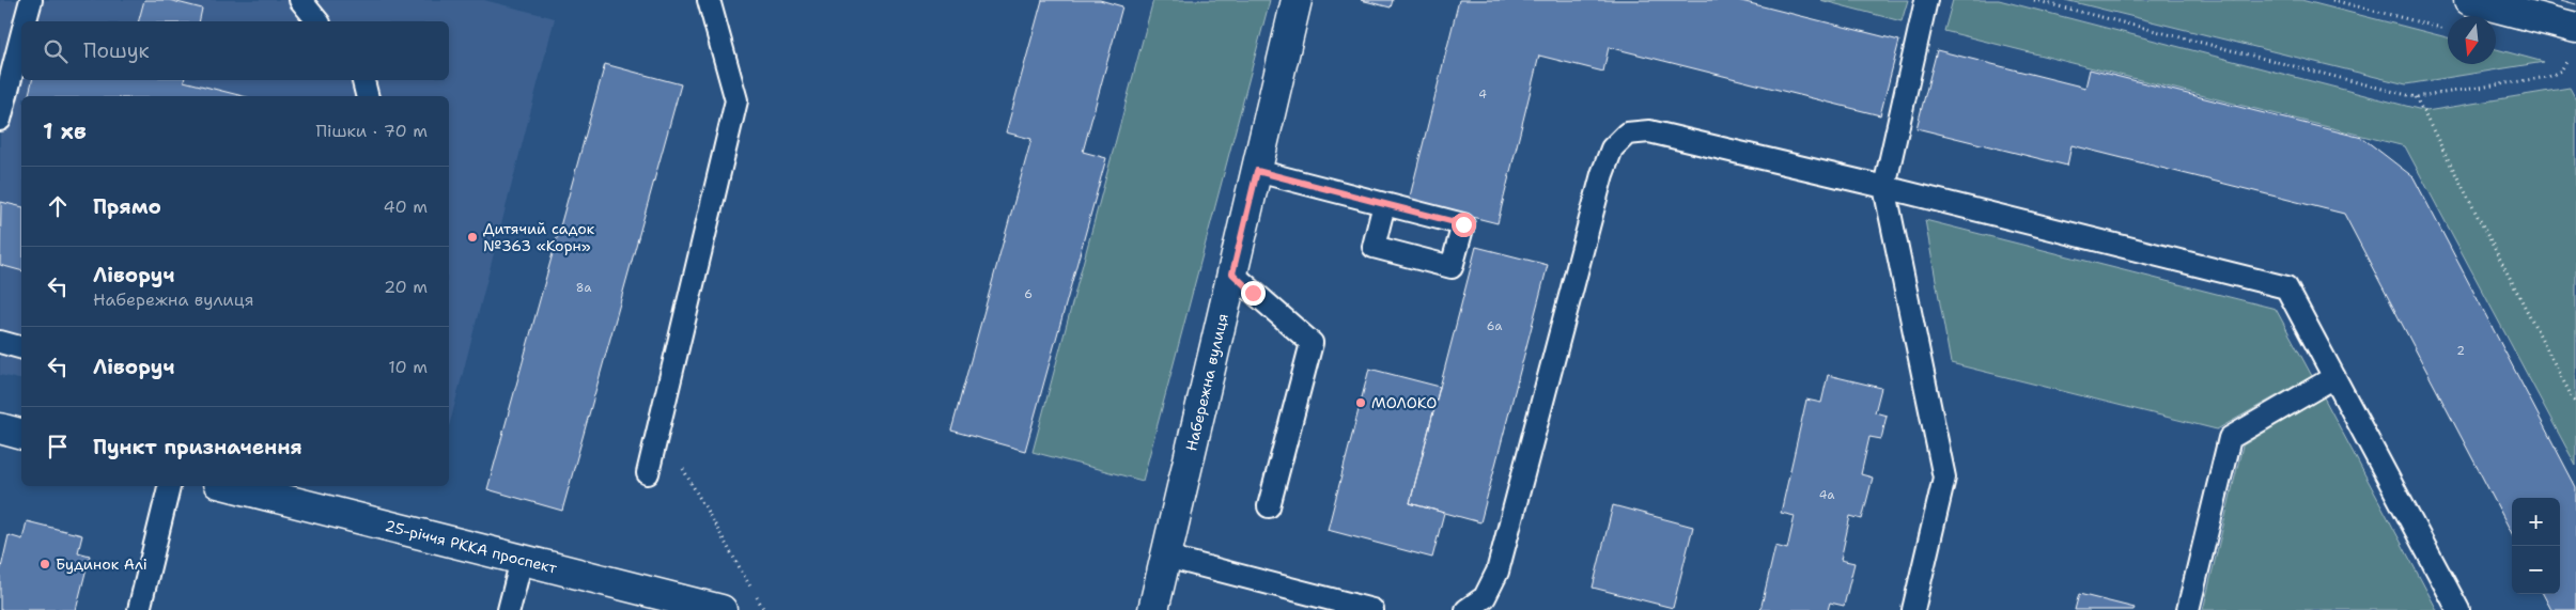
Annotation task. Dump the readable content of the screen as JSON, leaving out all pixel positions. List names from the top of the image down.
{
  "streets": {
    "street": ["Набережна вулиця", "25-річчя РККА проспект"]
  },
  "places": ["Дитячий садок №363 «Корн»", "МОЛОКО", "Будинок Алі"],
  "house_numbers": [
    "4",
    "8а",
    "6",
    "6а",
    "2",
    "4а"
  ],
  "north": "bottom",
  "page": {
    "search": "Пошук",
    "heading": ["1 хв", "Пішки · 70 m"],
    "list": [
      ["Прямо", "40 m"],
      ["Ліворуч", "Набережна вулиця", "20 m"],
      ["Ліворуч", "10 m"],
      "Пункт призначення"
    ],
    "map_buttons": ["+", "−"]
  }
}
